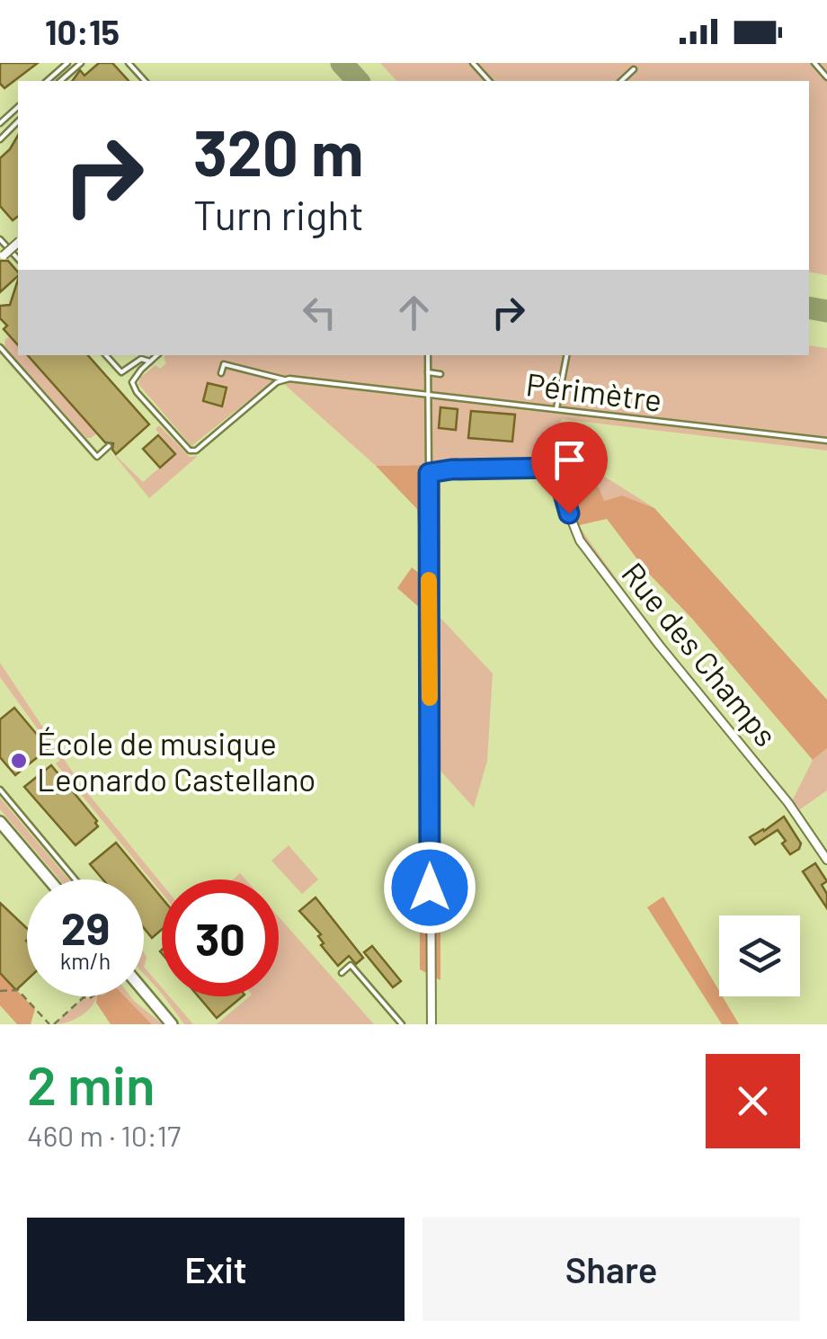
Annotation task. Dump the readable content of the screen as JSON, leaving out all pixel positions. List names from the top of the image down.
{
  "streets": {
    "street": ["Rue des Champs"],
    "lane": ["Périmètre"]
  },
  "places": ["École de musique Leonardo Castellano"],
  "page": {
    "status": "10:15",
    "turn": ["320 m", "Turn right"],
    "speed": "29 km/h",
    "limit": "30",
    "heading": ["2 min", "460 m · 10:17"],
    "buttons": ["Exit", "Share"]
  }
}
